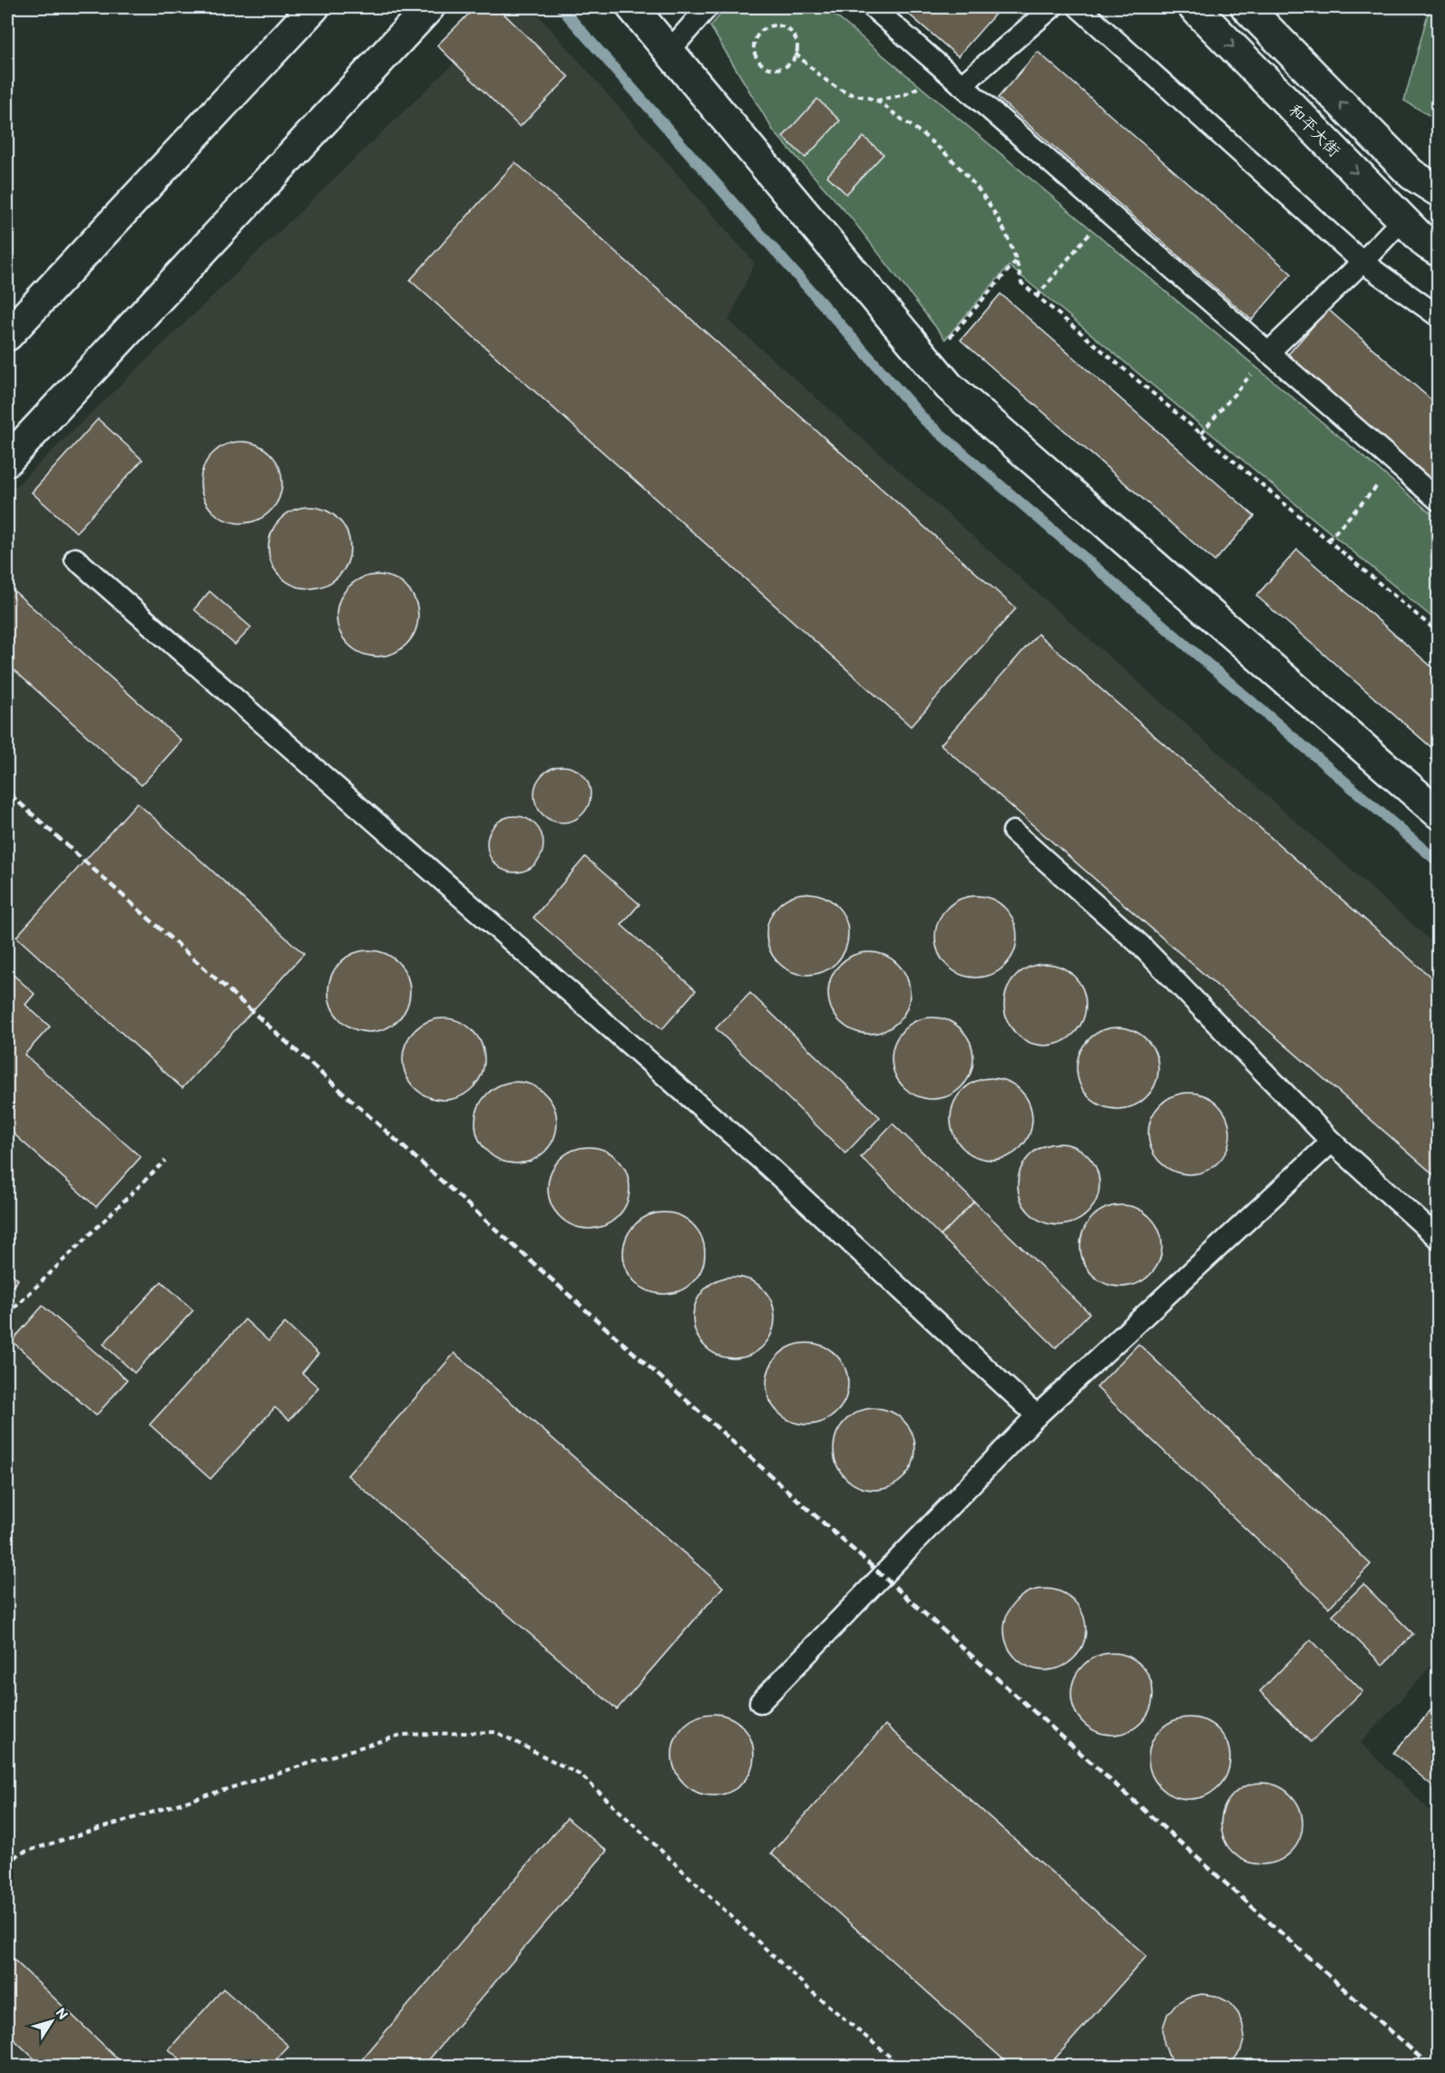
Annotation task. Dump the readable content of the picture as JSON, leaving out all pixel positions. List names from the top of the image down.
{
  "streets": {
    "street": ["和平大街"]
  },
  "north": "top right"
}
